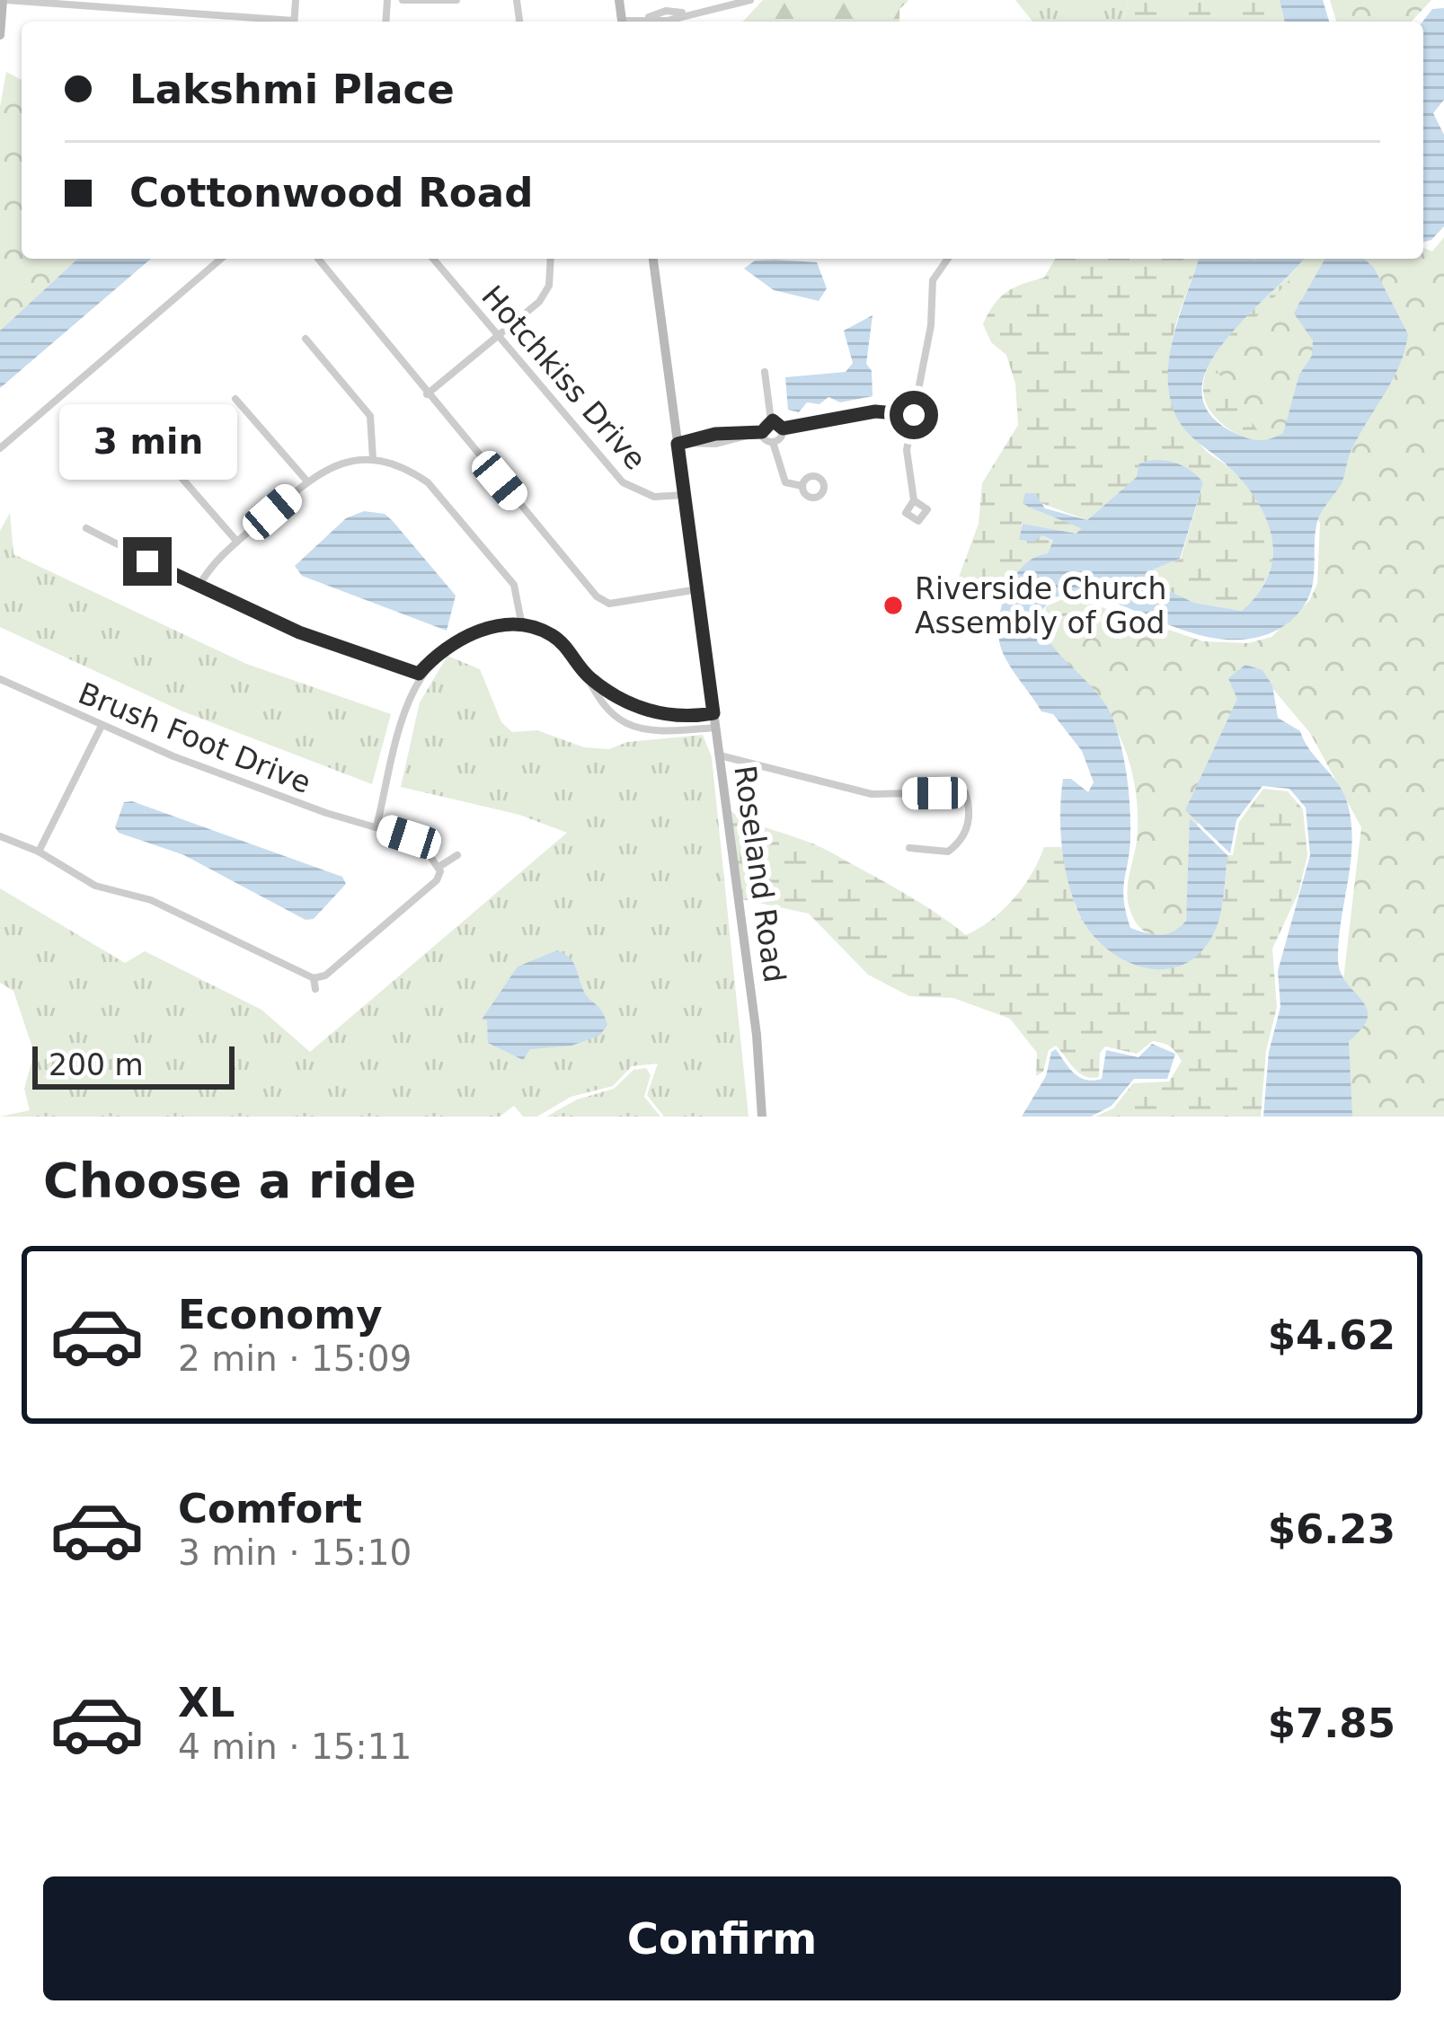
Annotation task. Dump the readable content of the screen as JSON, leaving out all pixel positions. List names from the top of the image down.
{
  "streets": {
    "main road": ["Roseland Road"],
    "street": ["Hotchkiss Drive", "Brush Foot Drive"]
  },
  "crossings": [
    ["Hotchkiss Drive", "Roseland Road"]
  ],
  "places": ["Riverside Church Assembly of God"],
  "scale_bar": "200 m",
  "page": {
    "banner": ["Lakshmi Place", "Cottonwood Road"],
    "bubble": "3 min",
    "scale": "200 m",
    "heading": "Choose a ride",
    "list": [
      {
        "name": "Economy",
        "note": "2 min · 15:09",
        "value": "$4.62"
      },
      {
        "name": "Comfort",
        "note": "3 min · 15:10",
        "value": "$6.23"
      },
      {
        "name": "XL",
        "note": "4 min · 15:11",
        "value": "$7.85"
      }
    ],
    "buttons": "Confirm"
  }
}
